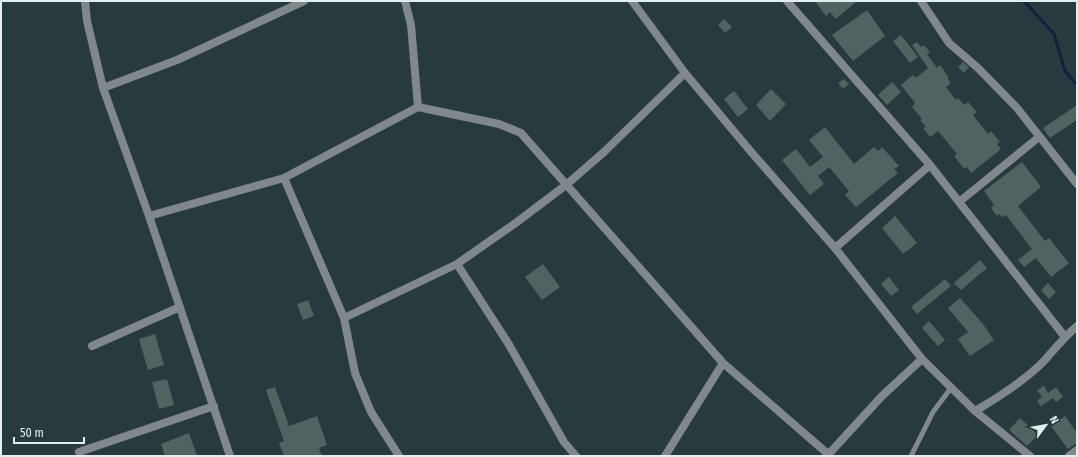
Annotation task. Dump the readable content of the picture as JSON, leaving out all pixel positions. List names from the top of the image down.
{
  "scale_bar": "50 m",
  "north": "top right"
}
